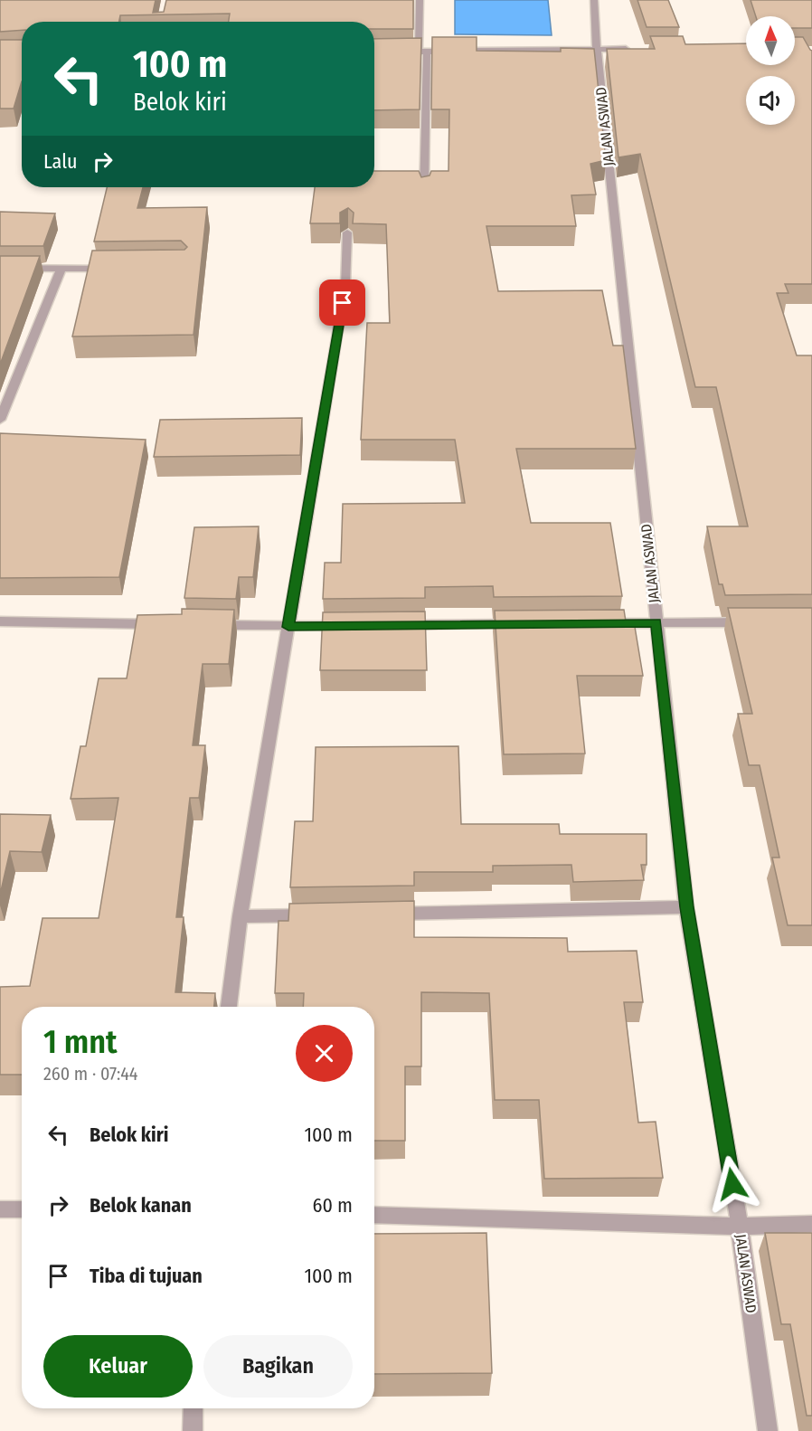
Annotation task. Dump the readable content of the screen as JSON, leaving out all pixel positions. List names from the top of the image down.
{
  "streets": {
    "street": ["JALAN ASWAD"]
  },
  "north": "top",
  "page": {
    "turn": ["100 m", "Belok kiri"],
    "then": "Lalu",
    "heading": ["1 mnt", "260 m · 07:44"],
    "list": [
      {
        "name": "Belok kiri",
        "value": "100 m"
      },
      {
        "name": "Belok kanan",
        "value": "60 m"
      },
      {
        "name": "Tiba di tujuan",
        "value": "100 m"
      }
    ],
    "buttons": ["Keluar", "Bagikan"]
  }
}
